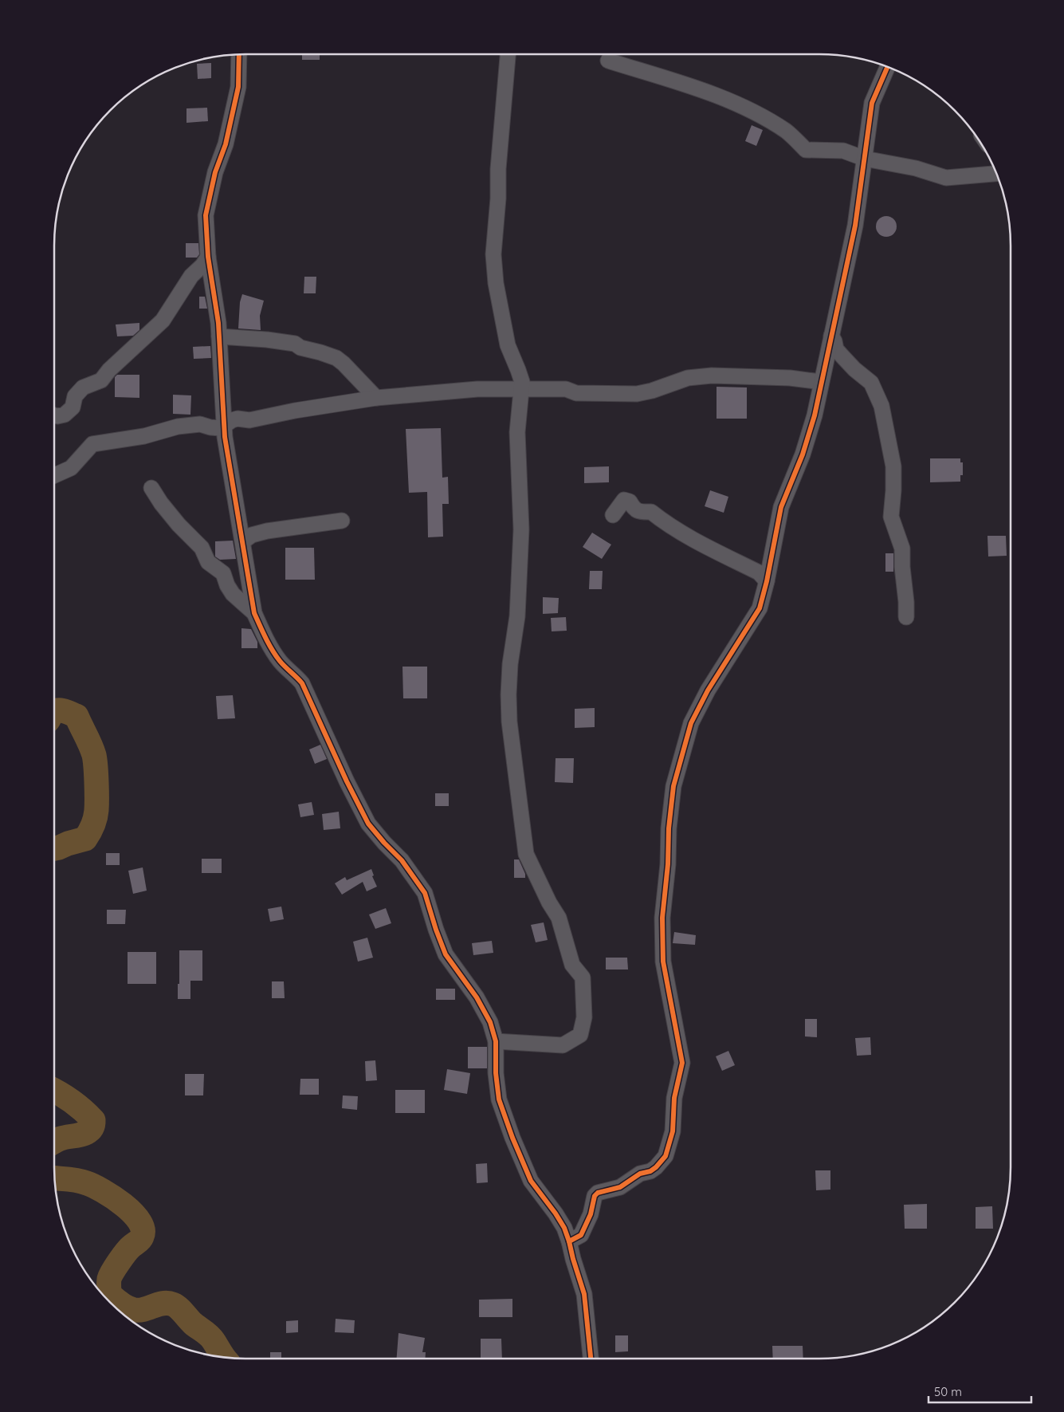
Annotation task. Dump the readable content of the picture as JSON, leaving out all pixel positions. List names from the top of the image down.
{
  "scale_bar": "50 m"
}
